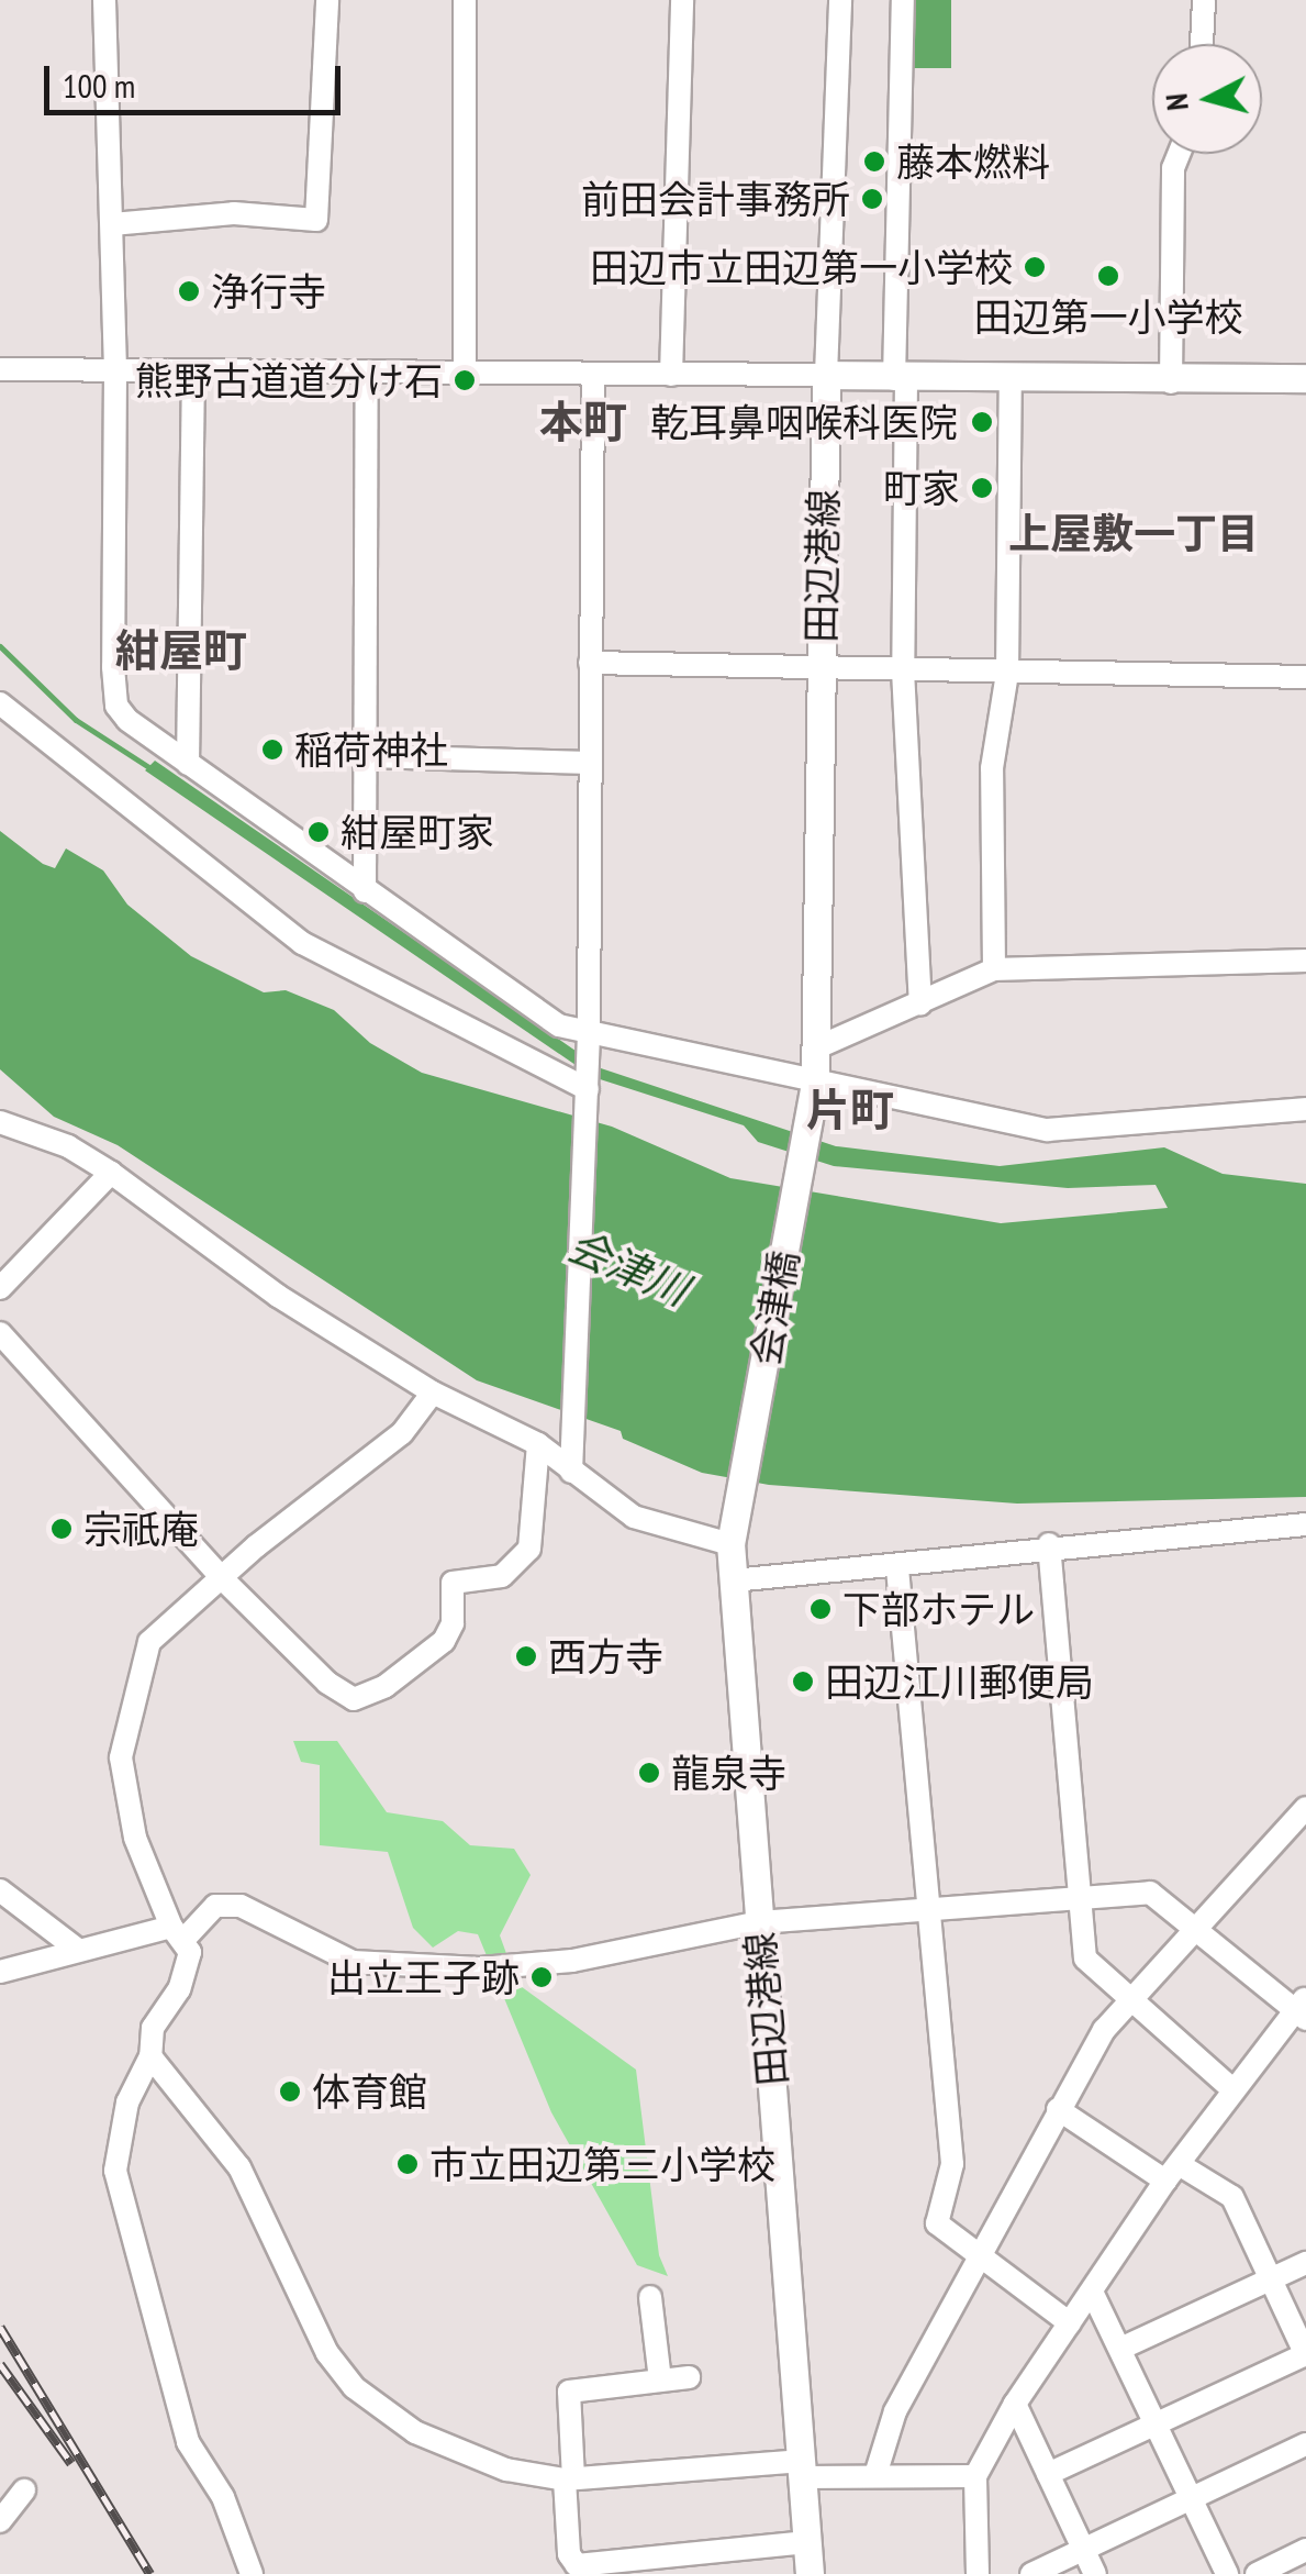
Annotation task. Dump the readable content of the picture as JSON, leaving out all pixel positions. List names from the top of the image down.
{
  "streets": {
    "main road": ["田辺港線", "会津橋"]
  },
  "crossings": [
    ["田辺港線", "会津橋"]
  ],
  "districts": [
    "本町",
    "上屋敷一丁目",
    "紺屋町",
    "片町"
  ],
  "water": ["会津川"],
  "places": [
    "藤本燃料",
    "前田会計事務所",
    "田辺市立田辺第一小学校",
    "田辺第一小学校",
    "浄行寺",
    "熊野古道道分け石",
    "乾耳鼻咽喉科医院",
    "町家",
    "稲荷神社",
    "紺屋町家",
    "宗祇庵",
    "下部ホテル",
    "西方寺",
    "田辺江川郵便局",
    "龍泉寺",
    "出立王子跡",
    "体育館",
    "市立田辺第三小学校"
  ],
  "scale_bar": "100 m",
  "north": "left"
}
